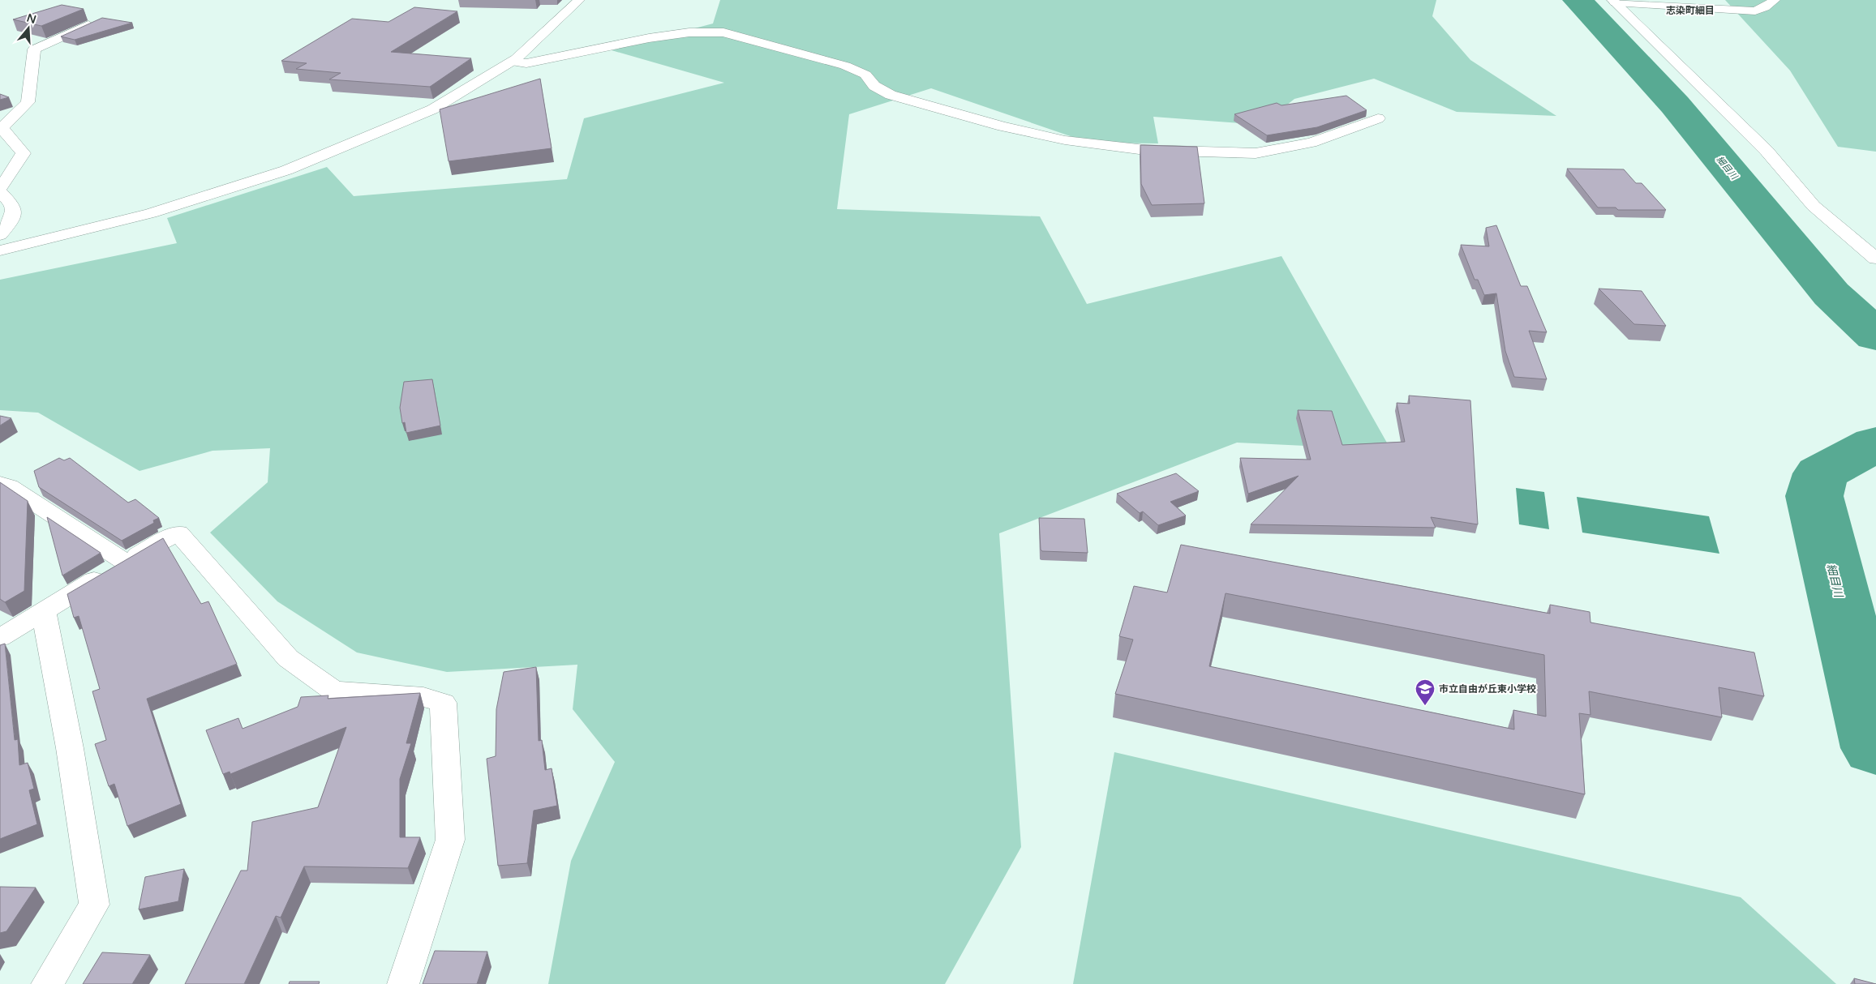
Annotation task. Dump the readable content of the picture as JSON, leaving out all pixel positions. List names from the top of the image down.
{
  "districts": ["志染町細目"],
  "water": ["細目川"],
  "places": {
    "school or university": ["市立自由が丘東小学校"]
  },
  "north": "top"
}
